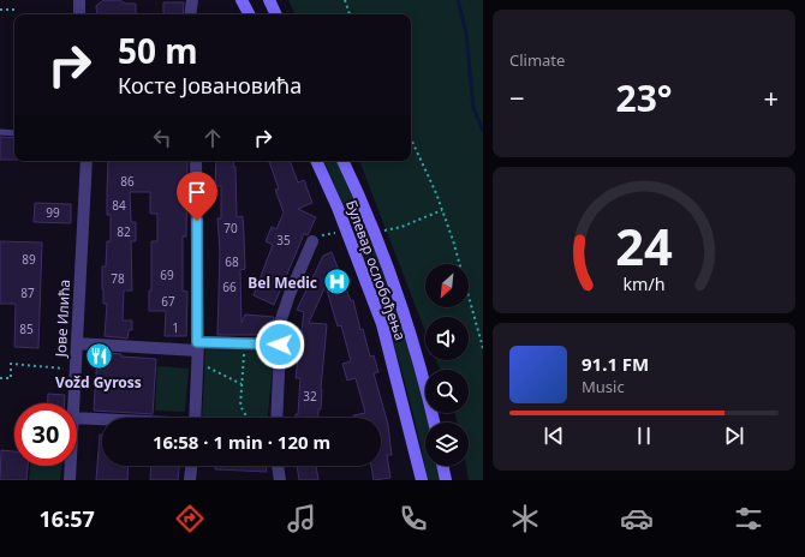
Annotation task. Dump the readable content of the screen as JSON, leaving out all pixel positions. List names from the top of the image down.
{
  "streets": {
    "main road": ["Булевар ослобођења"],
    "street": ["Јове Илића"]
  },
  "places": {
    "hospital": ["Bel Medic"],
    "restaurant": ["Vožd Gyross"]
  },
  "house_numbers": [
    "86",
    "84",
    "99",
    "70",
    "82",
    "35",
    "89",
    "68",
    "69",
    "78",
    "66",
    "87",
    "67",
    "1",
    "85",
    "32"
  ],
  "north": "bottom left",
  "page": {
    "tile": "Climate",
    "turn": ["50 m", "Косте Јовановића"],
    "heat": ["−", "23°", "+"],
    "song": ["91.1 FM", "Music"],
    "limit": "30",
    "trip": "16:58 · 1 min · 120 m",
    "tabs": "16:57",
    "gauge": ["24", "km/h"]
  }
}
